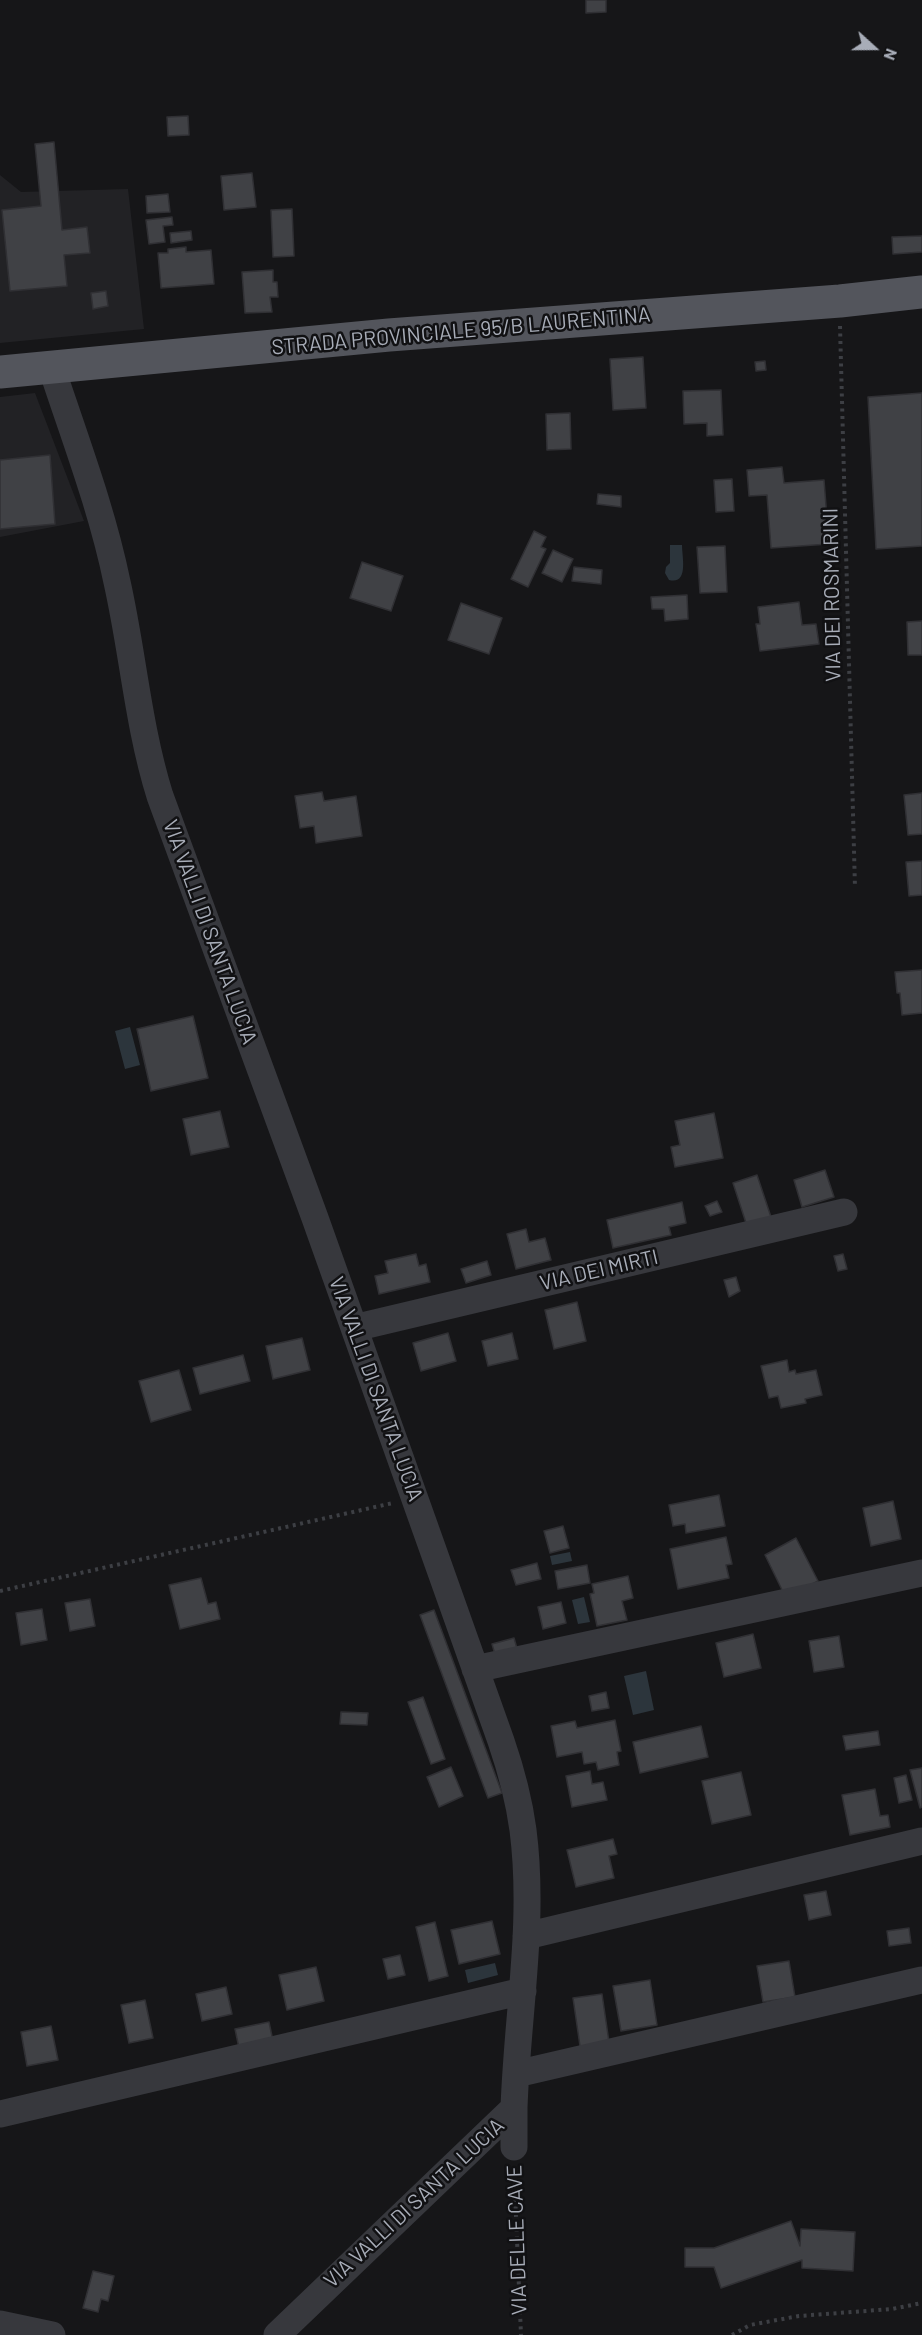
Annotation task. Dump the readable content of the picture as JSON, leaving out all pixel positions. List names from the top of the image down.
{
  "streets": {
    "main road": ["STRADA PROVINCIALE 95/B LAURENTINA"],
    "street": ["VIA VALLI DI SANTA LUCIA", "VIA DEI MIRTI", "VIA DELLE CAVE"],
    "path": ["VIA DEI ROSMARINI"]
  },
  "crossings": [
    ["STRADA PROVINCIALE 95/B LAURENTINA", "VIA DEI ROSMARINI"],
    ["STRADA PROVINCIALE 95/B LAURENTINA", "VIA VALLI DI SANTA LUCIA"],
    ["VIA VALLI DI SANTA LUCIA", "VIA DEI MIRTI"],
    ["VIA VALLI DI SANTA LUCIA", "VIA DELLE CAVE"]
  ],
  "north": "right"
}
